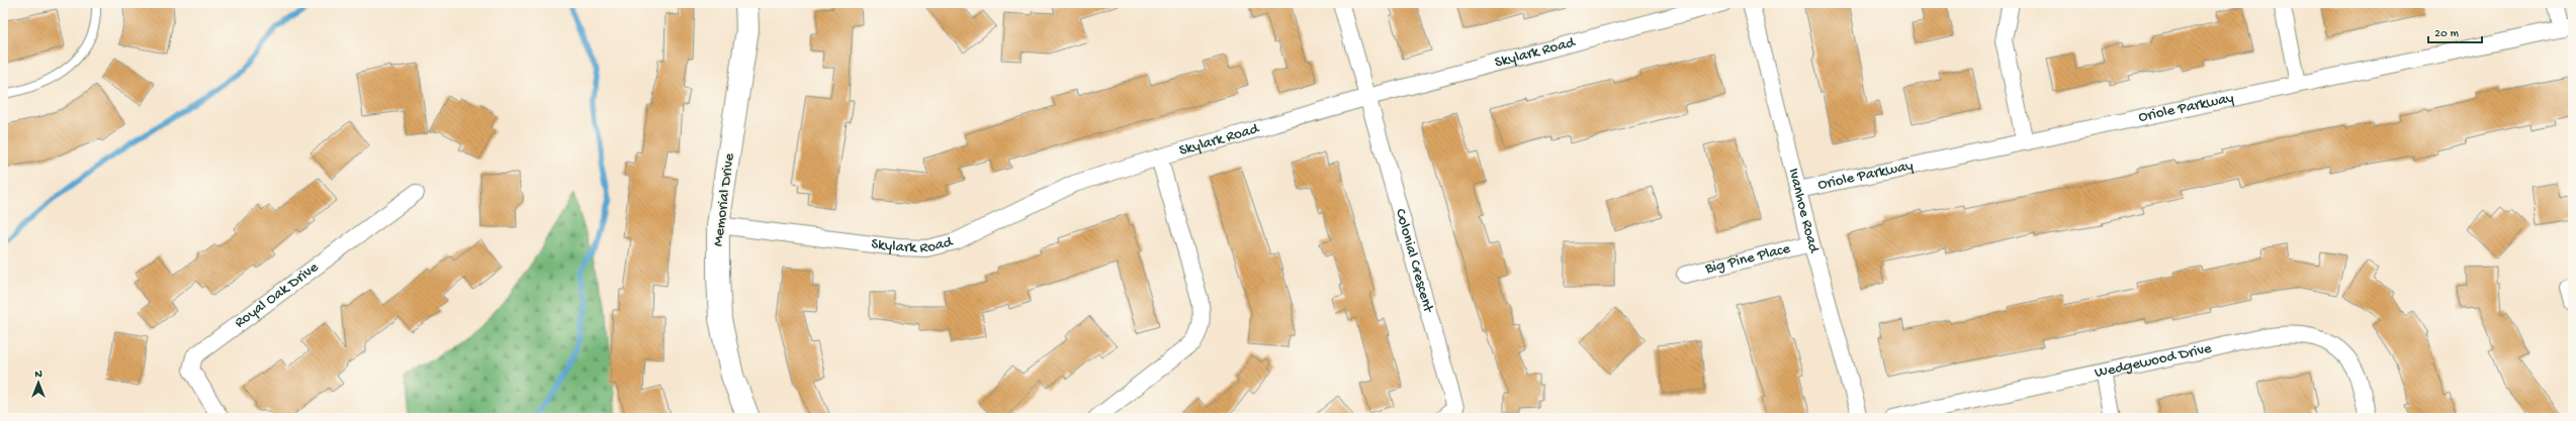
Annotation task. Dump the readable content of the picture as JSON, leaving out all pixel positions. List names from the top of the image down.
{
  "streets": {
    "main road": ["Memorial Drive"],
    "street": [
      "Skylark Road",
      "Oriole Parkway",
      "Ivanhoe Road",
      "Big Pine Place",
      "Colonial Crescent",
      "Royal Oak Drive",
      "Wedgewood Drive"
    ]
  },
  "crossings": [
    ["Skylark Road", "Memorial Drive"],
    ["Skylark Road", "Colonial Crescent"],
    ["Oriole Parkway", "Ivanhoe Road"],
    ["Ivanhoe Road", "Big Pine Place"]
  ],
  "scale_bar": "20 m",
  "north": "top"
}
